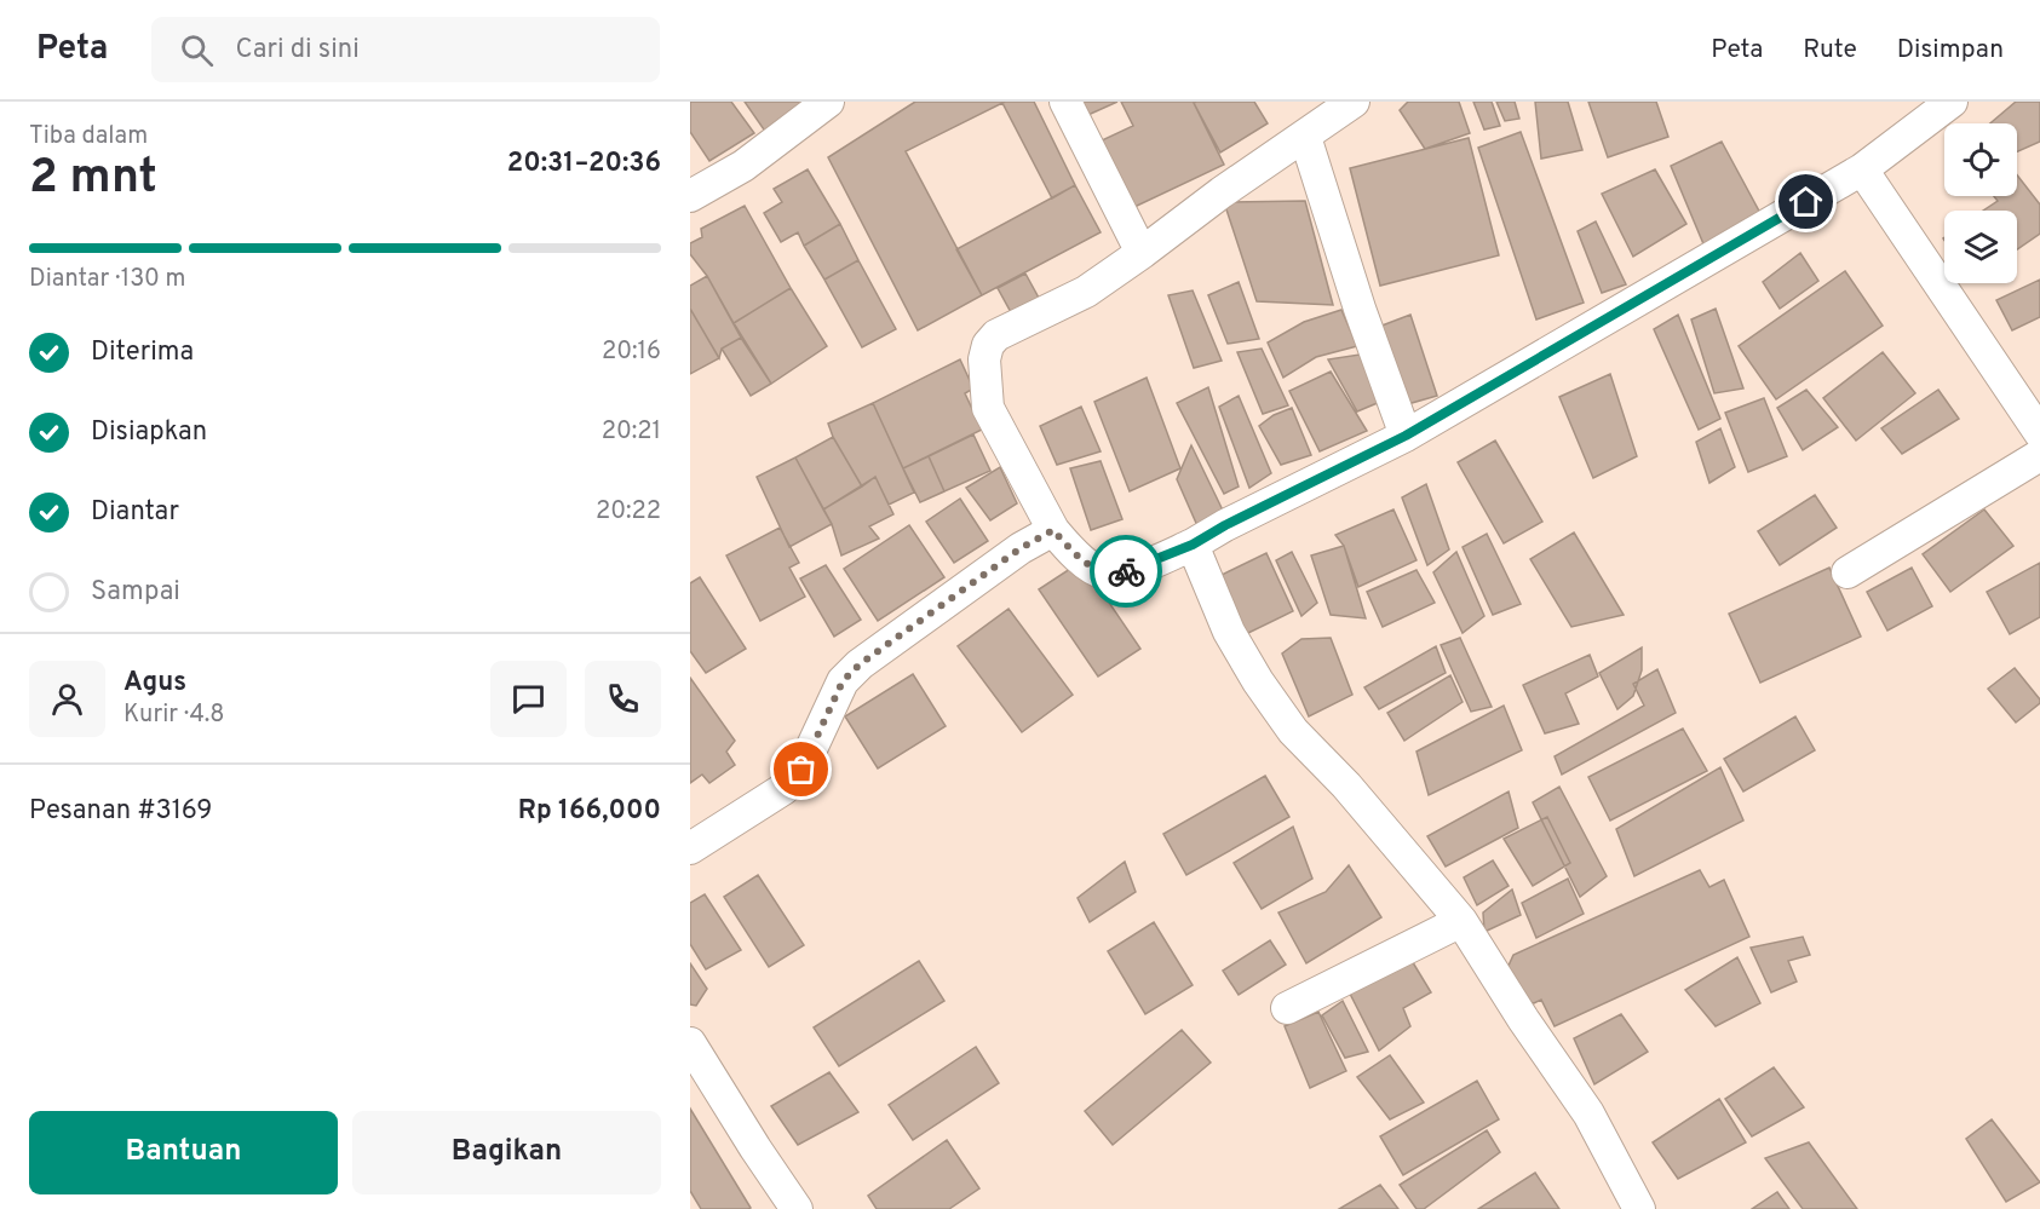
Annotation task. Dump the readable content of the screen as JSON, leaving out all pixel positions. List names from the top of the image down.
{
  "page": {
    "header": "Peta",
    "search": "Cari di sini",
    "nav": ["Peta", "Rute", "Disimpan"],
    "heading": ["2 mnt", "Tiba dalam", "20:31–20:36"],
    "panel": [
      "Agus",
      "Kurir · 4.8",
      "Pesanan #3169",
      "Rp 166,000"
    ],
    "bar": "Diantar · 130 m",
    "list": [
      ["Diterima", "20:16"],
      ["Disiapkan", "20:21"],
      ["Diantar", "20:22"],
      "Sampai"
    ],
    "buttons": ["Bantuan", "Bagikan"]
  }
}
